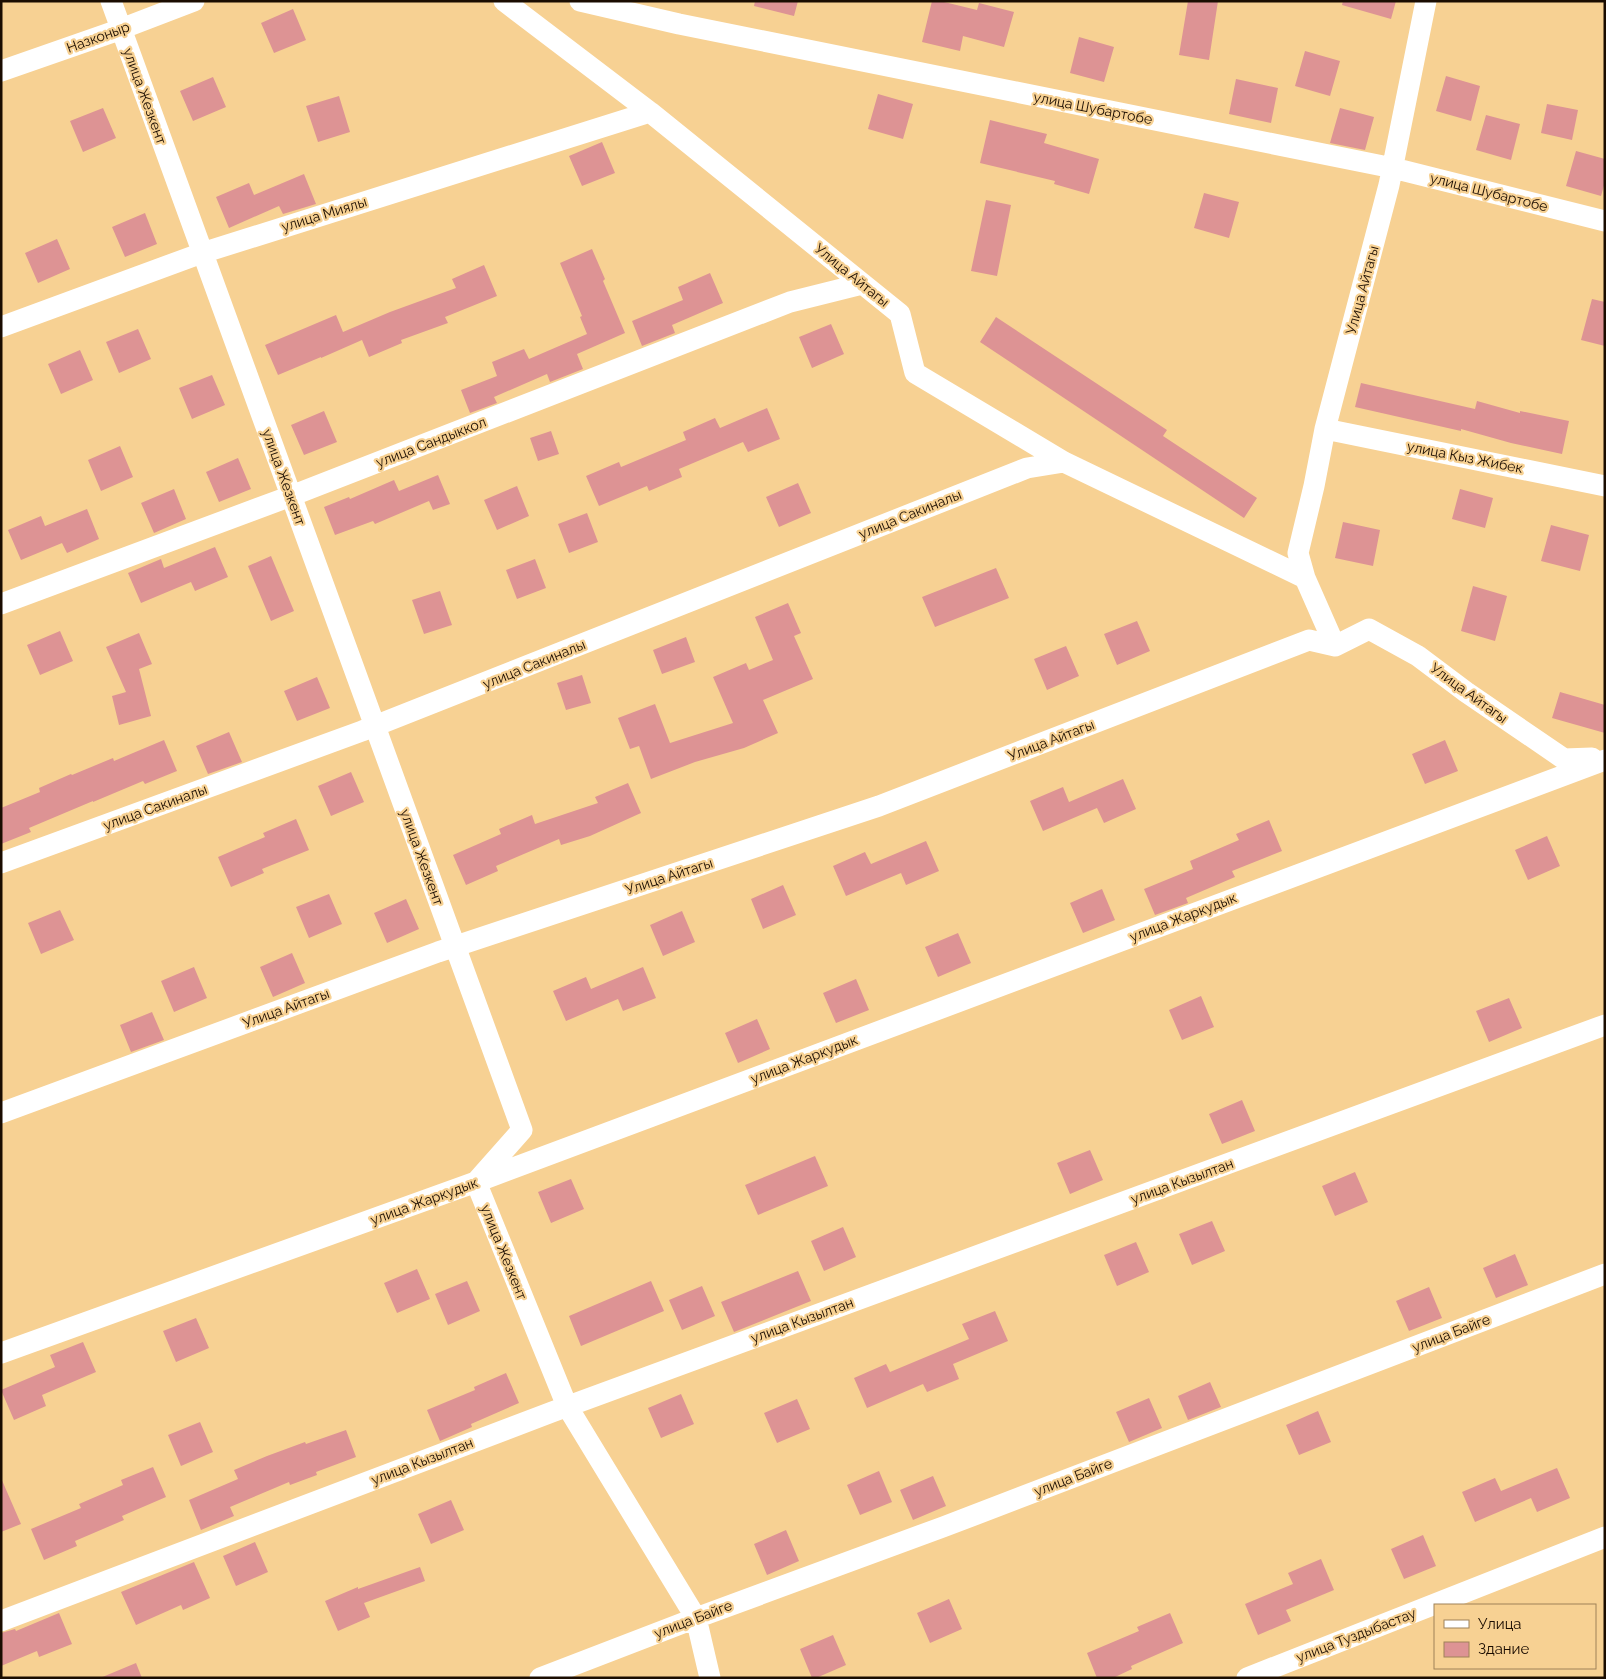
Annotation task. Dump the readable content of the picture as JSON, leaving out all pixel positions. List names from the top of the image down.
{
  "streets": {
    "street": [
      "Назконыр",
      "улица Жезкент",
      "улица Шубартобе",
      "улица Миялы",
      "Улица Айтагы",
      "улица Сандыккол",
      "улица Кыз Жибек",
      "улица Сакиналы",
      "улица Жаркудык",
      "улица Кызылтан",
      "улица Байге",
      "улица Туздыбастау"
    ]
  },
  "crossings": [
    ["Назконыр", "улица Жезкент"],
    ["улица Жезкент", "улица Миялы"],
    ["улица Жезкент", "Улица Айтагы"],
    ["улица Жезкент", "улица Сандыккол"],
    ["улица Жезкент", "улица Сакиналы"],
    ["улица Жезкент", "улица Жаркудык"],
    ["улица Жезкент", "улица Кызылтан"],
    ["улица Жезкент", "улица Байге"],
    ["улица Шубартобе", "Улица Айтагы"],
    ["улица Миялы", "Улица Айтагы"],
    ["Улица Айтагы", "улица Сандыккол"],
    ["Улица Айтагы", "улица Кыз Жибек"],
    ["Улица Айтагы", "улица Сакиналы"],
    ["Улица Айтагы", "улица Жаркудык"]
  ],
  "legend": ["Улица", "Здание"]
}
